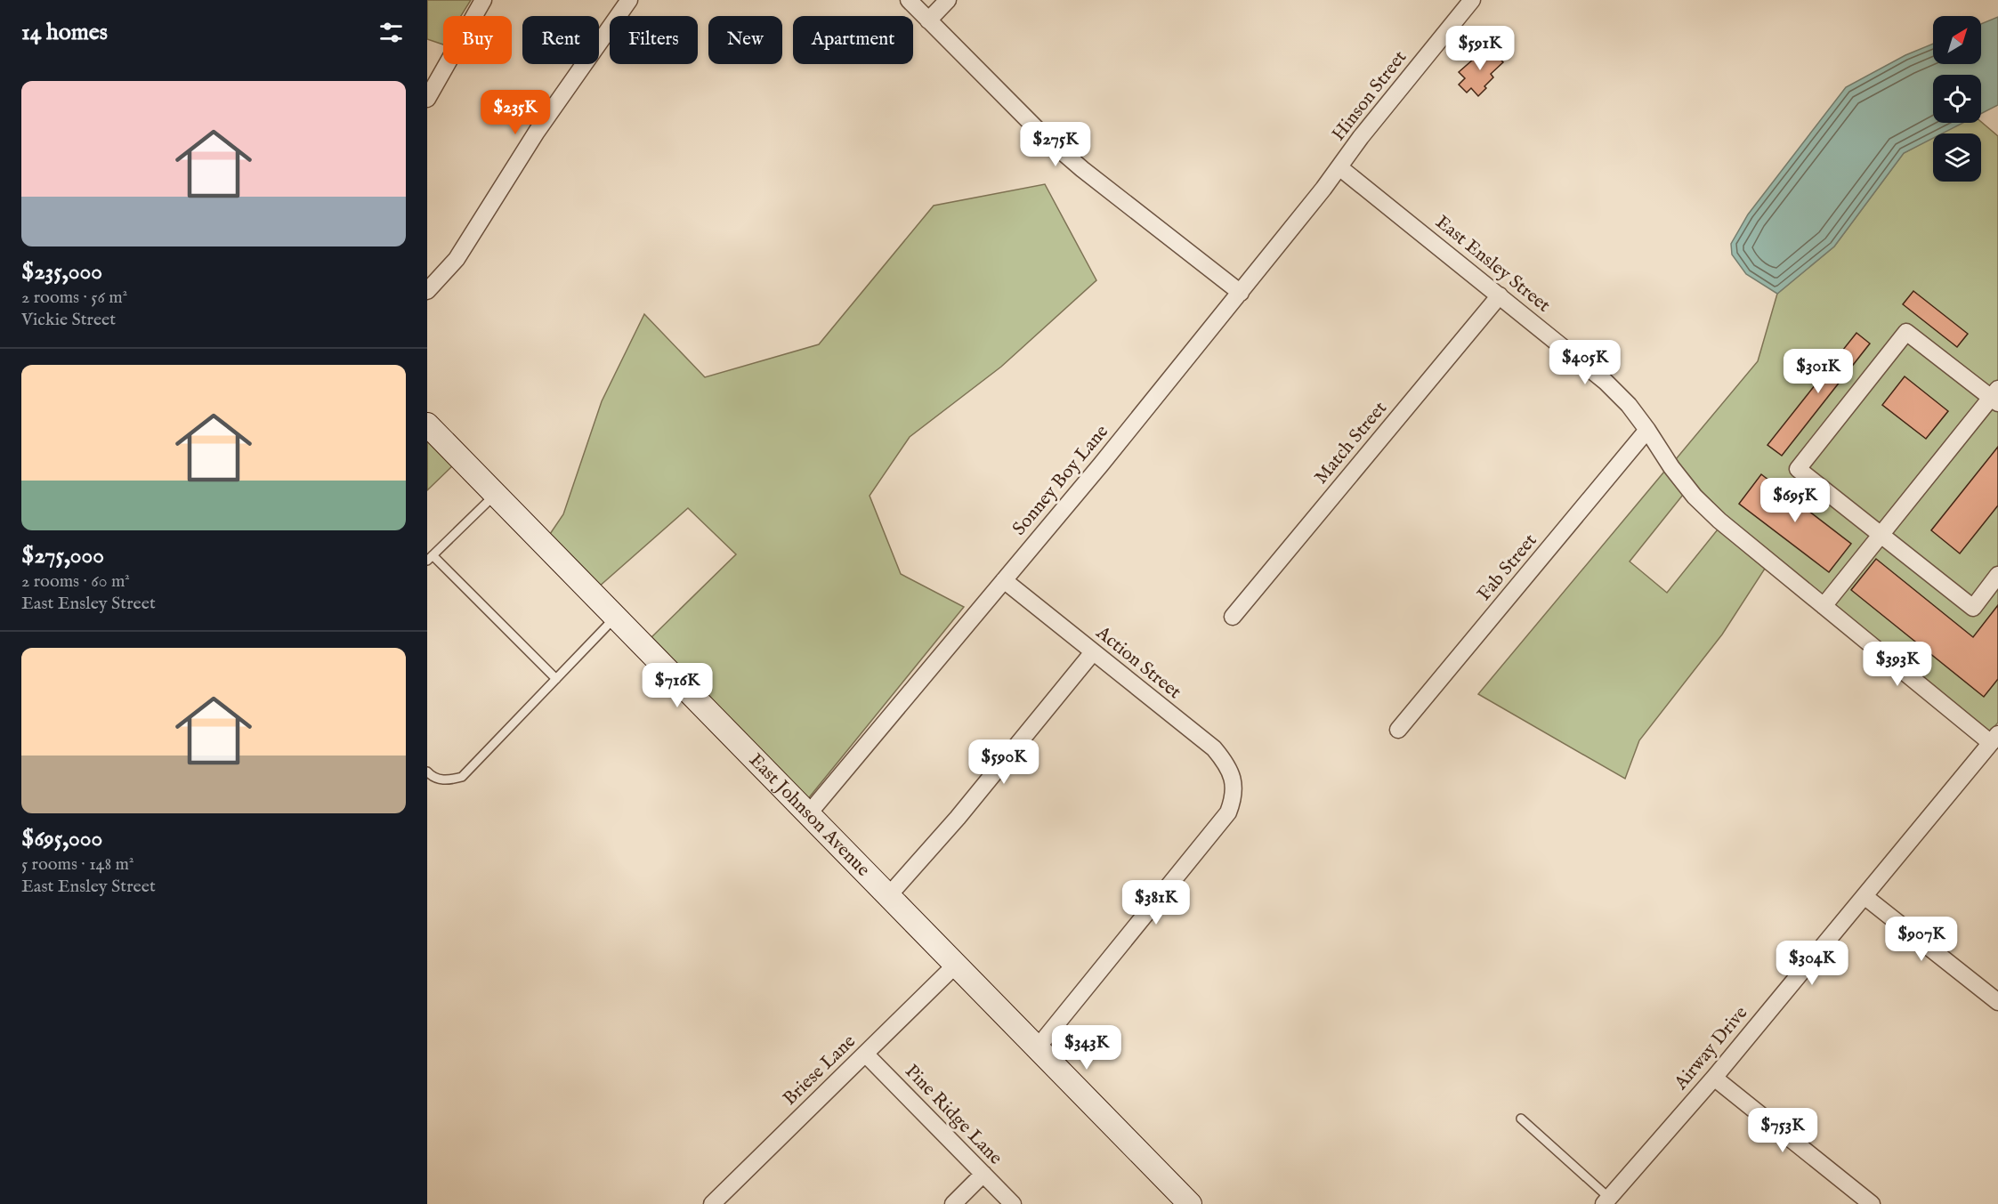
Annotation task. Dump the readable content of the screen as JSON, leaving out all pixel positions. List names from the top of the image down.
{
  "streets": {
    "main road": ["East Johnson Avenue"],
    "street": [
      "Hinson Street",
      "East Ensley Street",
      "Match Street",
      "Sonney Boy Lane",
      "Fab Street",
      "Action Street",
      "Airway Drive",
      "Briese Lane",
      "Pine Ridge Lane"
    ]
  },
  "crossings": [
    ["Hinson Street", "East Ensley Street"],
    ["Hinson Street", "Sonney Boy Lane"],
    ["East Ensley Street", "Match Street"],
    ["East Ensley Street", "Sonney Boy Lane"],
    ["East Ensley Street", "Fab Street"],
    ["East Ensley Street", "Airway Drive"],
    ["Sonney Boy Lane", "Action Street"],
    ["Sonney Boy Lane", "East Johnson Avenue"],
    ["Action Street", "East Johnson Avenue"],
    ["East Johnson Avenue", "Briese Lane"],
    ["Briese Lane", "Pine Ridge Lane"]
  ],
  "north": "top right",
  "page": {
    "heading": "14 homes",
    "chip": [
      "Buy",
      "Rent",
      "Filters",
      "New",
      "Apartment"
    ],
    "price": [
      "$591K",
      "$235K",
      "$275K",
      "$405K",
      "$301K",
      "$695K",
      "$393K",
      "$716K",
      "$590K",
      "$381K",
      "$907K",
      "$304K",
      "$343K",
      "$753K"
    ],
    "list": [
      {
        "name": "$235,000",
        "note": "2 rooms · 56 m² · Vickie Street"
      },
      {
        "name": "$275,000",
        "note": "2 rooms · 60 m² · East Ensley Street"
      },
      {
        "name": "$695,000",
        "note": "5 rooms · 148 m² · East Ensley Street"
      }
    ]
  }
}
